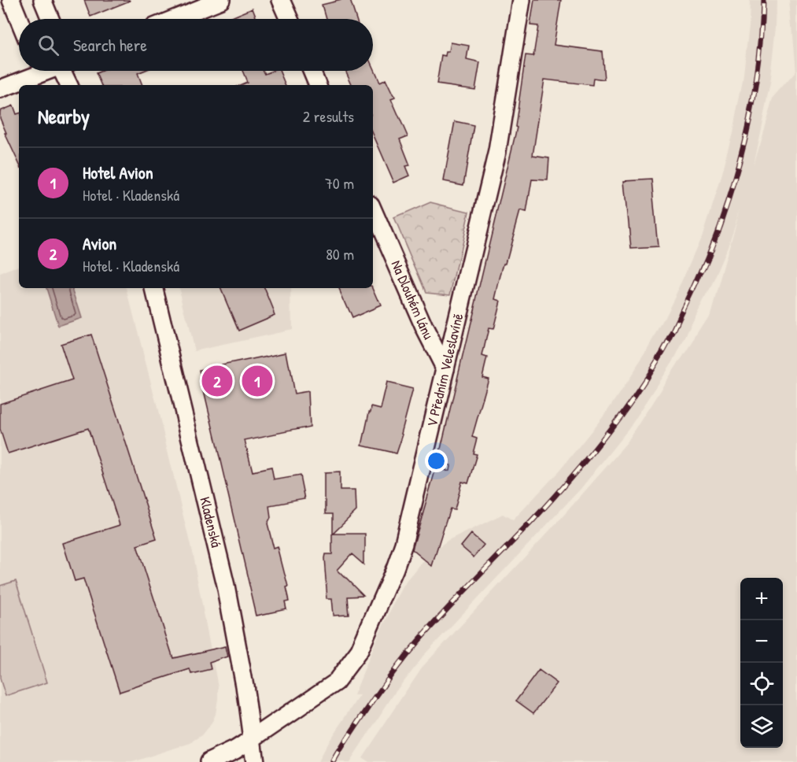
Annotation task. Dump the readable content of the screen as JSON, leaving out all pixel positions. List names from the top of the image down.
{
  "streets": {
    "street": ["Na Dlouhém lánu", "V Předním Veleslavíně", "Kladenská"]
  },
  "crossings": [
    ["Na Dlouhém lánu", "V Předním Veleslavíně"],
    ["V Předním Veleslavíně", "Kladenská"]
  ],
  "page": {
    "search": "Search here",
    "heading": ["Nearby", "2 results"],
    "list": [
      {
        "mark": "1",
        "name": "Hotel Avion",
        "note": "Hotel · Kladenská",
        "value": "70 m"
      },
      {
        "mark": "2",
        "name": "Avion",
        "note": "Hotel · Kladenská",
        "value": "80 m"
      }
    ],
    "pins": ["1", "2"],
    "map_buttons": ["+", "−"]
  }
}
